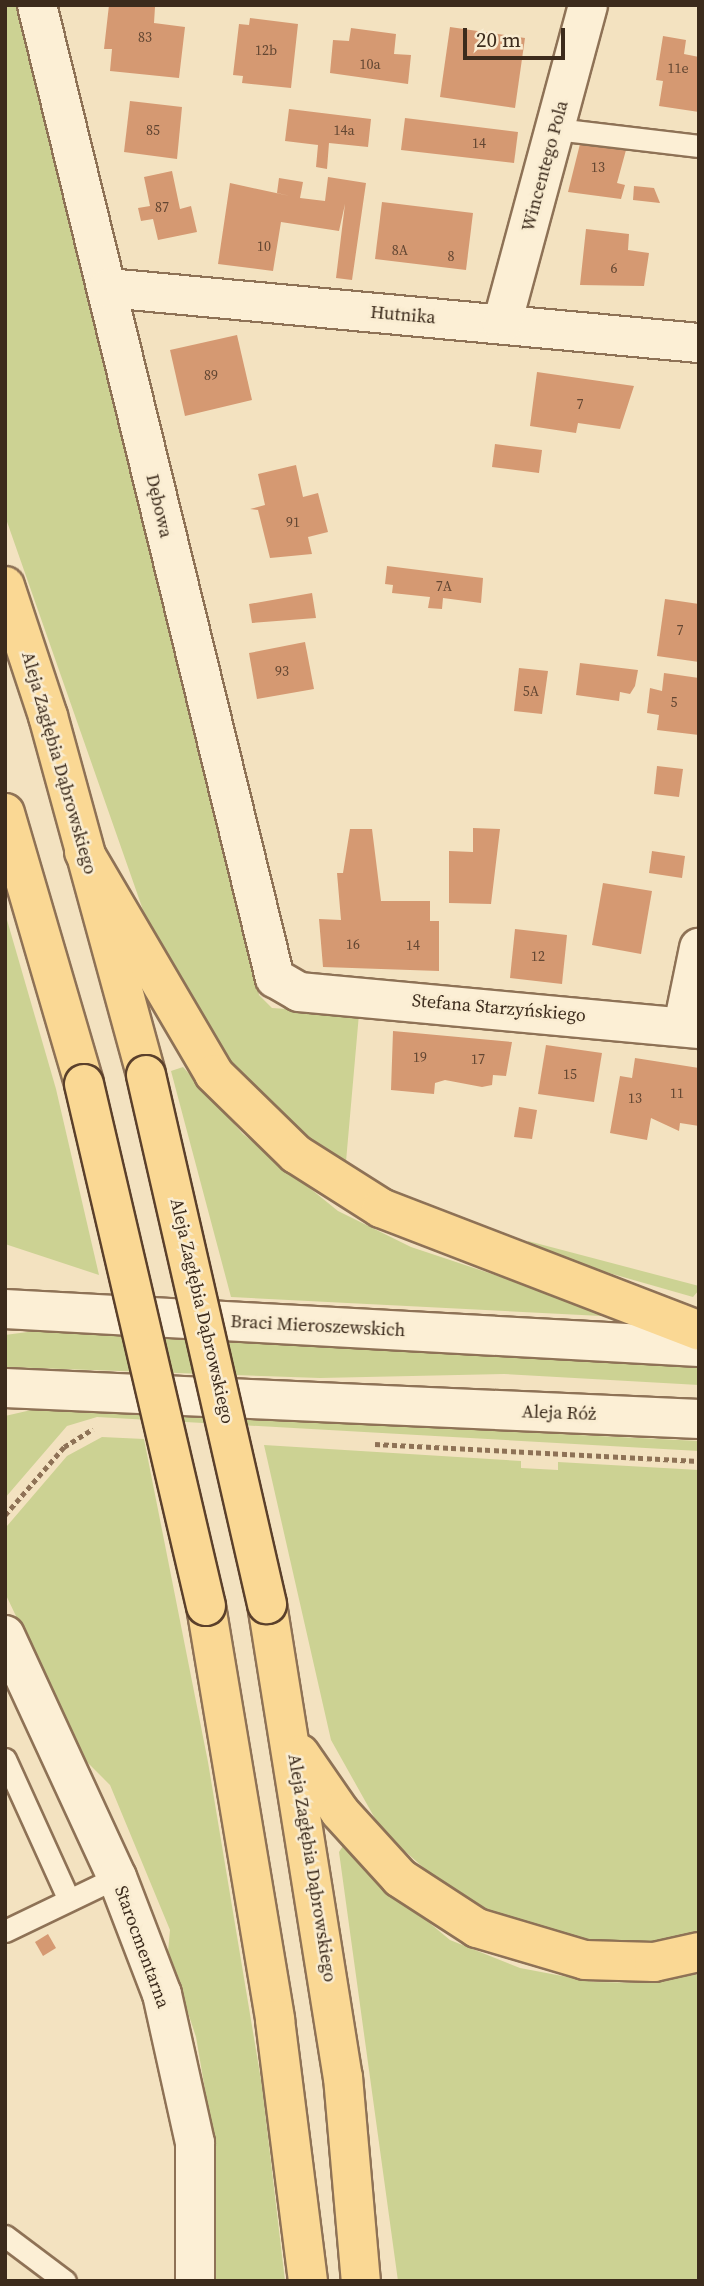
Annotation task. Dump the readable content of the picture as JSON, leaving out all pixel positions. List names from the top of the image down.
{
  "streets": {
    "main road": ["Aleja Zagłębia Dąbrowskiego"],
    "street": [
      "Wincentego Pola",
      "Hutnika",
      "Dębowa",
      "Stefana Starzyńskiego",
      "Braci Mieroszewskich",
      "Aleja Róż",
      "Starocmentarna"
    ]
  },
  "crossings": [
    ["Wincentego Pola", "Hutnika"],
    ["Hutnika", "Dębowa"],
    ["Dębowa", "Stefana Starzyńskiego"]
  ],
  "house_numbers": [
    "83",
    "12b",
    "10a",
    "11e",
    "85",
    "14a",
    "14",
    "13",
    "87",
    "10",
    "8A",
    "8",
    "6",
    "89",
    "7",
    "91",
    "7A",
    "7",
    "93",
    "5A",
    "5",
    "16",
    "14",
    "12",
    "19",
    "17",
    "15",
    "11",
    "13"
  ],
  "scale_bar": "20 m"
}
